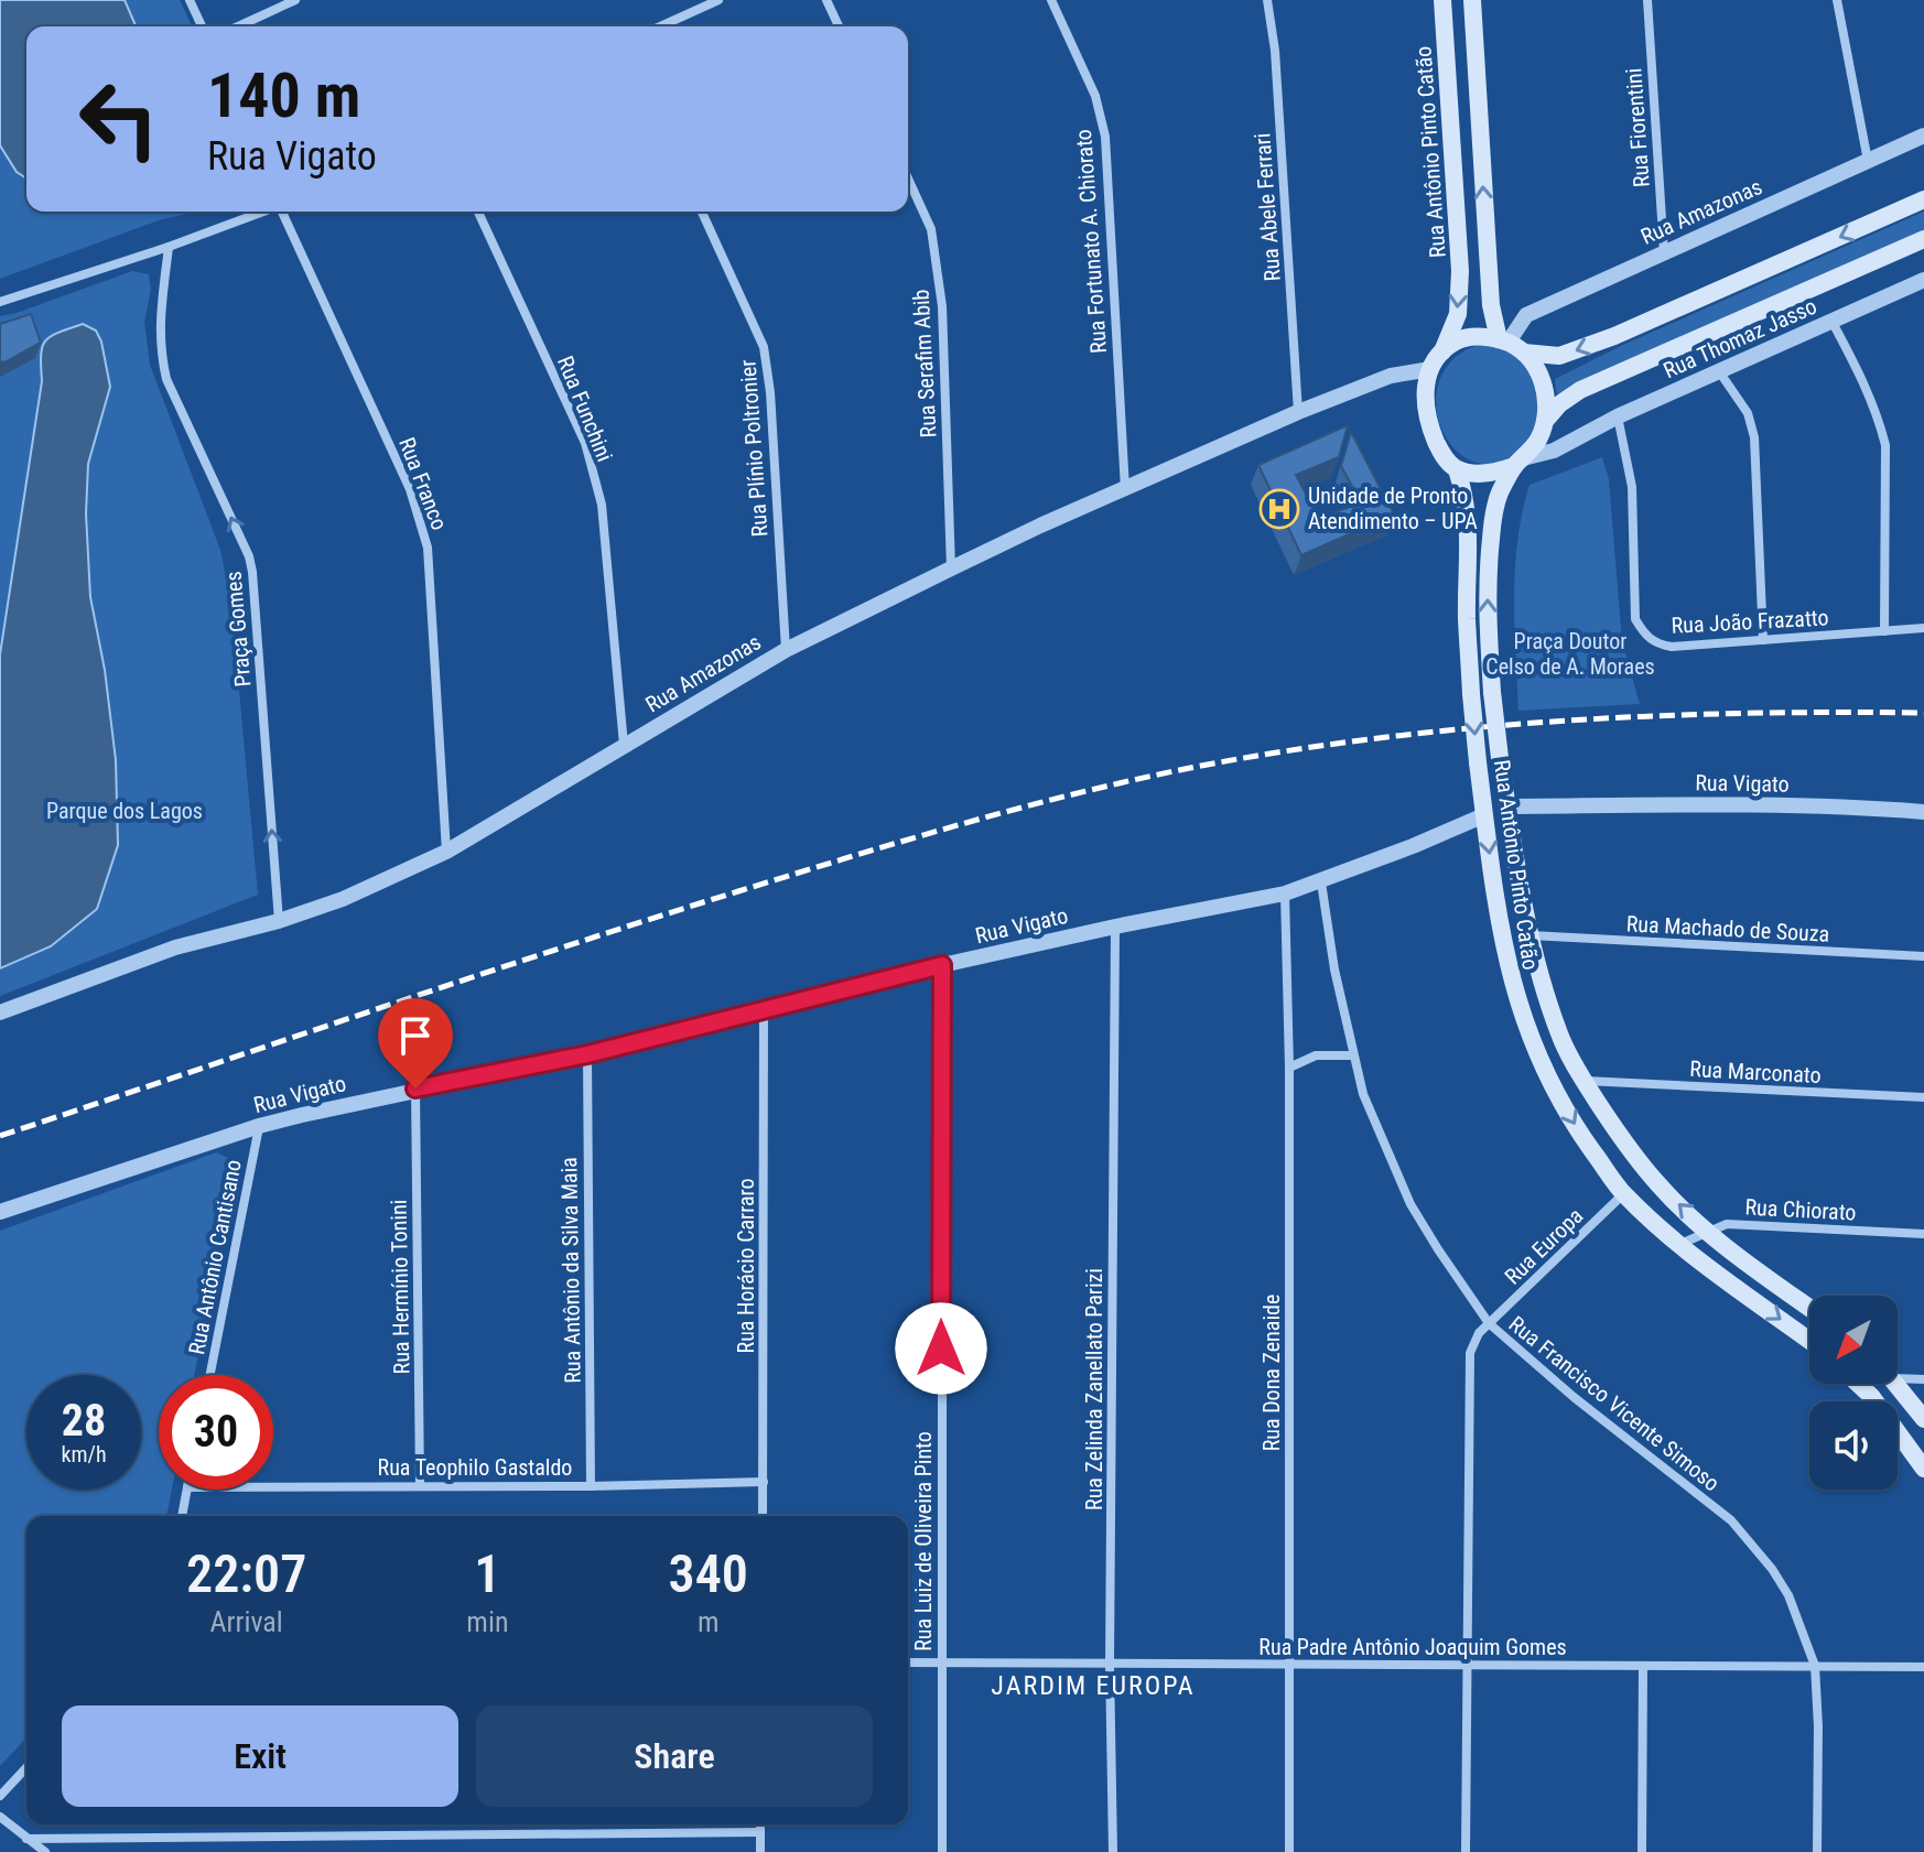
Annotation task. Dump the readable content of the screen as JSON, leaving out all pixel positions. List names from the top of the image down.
{
  "streets": {
    "main road": ["Rua Antônio Pinto Catão"],
    "street": [
      "Rua Fiorentini",
      "Rua Abele Ferrari",
      "Rua Amazonas",
      "Rua Fortunato A. Chiorato",
      "Rua Thomaz Jasso",
      "Rua Serafim Abib",
      "Rua Funchini",
      "Rua Plínio Poltronier",
      "Rua Franco",
      "Rua João Frazatto",
      "Praça Gomes",
      "Rua Vigato",
      "Rua Machado de Souza",
      "Rua Marconato",
      "Rua Chiorato",
      "Rua Europa",
      "Rua Antônio Cantisano",
      "Rua Horácio Carraro",
      "Rua Antônio da Silva Maia",
      "Rua Hermínio Tonini",
      "Rua Dona Zenaide",
      "Rua Zelinda Zanellato Parizi",
      "Rua Francisco Vicente Simoso",
      "Rua Teophilo Gastaldo",
      "Rua Luiz de Oliveira Pinto",
      "Rua Padre Antônio Joaquim Gomes"
    ]
  },
  "crossings": [
    ["Rua Fiorentini", "Rua Amazonas"],
    ["Rua Antônio Pinto Catão", "Rua Amazonas"],
    ["Rua Antônio Pinto Catão", "Rua Thomaz Jasso"],
    ["Rua Antônio Pinto Catão", "Rua Vigato"],
    ["Rua Antônio Pinto Catão", "Rua Machado de Souza"],
    ["Rua Antônio Pinto Catão", "Rua Marconato"],
    ["Rua Antônio Pinto Catão", "Rua Chiorato"],
    ["Rua Antônio Pinto Catão", "Rua Europa"],
    ["Rua Abele Ferrari", "Rua Amazonas"],
    ["Rua Amazonas", "Rua Fortunato A. Chiorato"],
    ["Rua Amazonas", "Rua Thomaz Jasso"],
    ["Rua Amazonas", "Rua Serafim Abib"],
    ["Rua Amazonas", "Rua Funchini"],
    ["Rua Amazonas", "Rua Plínio Poltronier"],
    ["Rua Amazonas", "Rua Franco"],
    ["Rua Amazonas", "Praça Gomes"],
    ["Rua Thomaz Jasso", "Rua João Frazatto"],
    ["Rua Vigato", "Rua Antônio Cantisano"],
    ["Rua Vigato", "Rua Horácio Carraro"],
    ["Rua Vigato", "Rua Antônio da Silva Maia"],
    ["Rua Vigato", "Rua Hermínio Tonini"],
    ["Rua Vigato", "Rua Dona Zenaide"],
    ["Rua Vigato", "Rua Zelinda Zanellato Parizi"],
    ["Rua Vigato", "Rua Francisco Vicente Simoso"],
    ["Rua Vigato", "Rua Luiz de Oliveira Pinto"],
    ["Rua Europa", "Rua Francisco Vicente Simoso"],
    ["Rua Europa", "Rua Padre Antônio Joaquim Gomes"],
    ["Rua Horácio Carraro", "Rua Teophilo Gastaldo"],
    ["Rua Antônio da Silva Maia", "Rua Teophilo Gastaldo"],
    ["Rua Hermínio Tonini", "Rua Teophilo Gastaldo"],
    ["Rua Dona Zenaide", "Rua Padre Antônio Joaquim Gomes"],
    ["Rua Zelinda Zanellato Parizi", "Rua Padre Antônio Joaquim Gomes"],
    ["Rua Francisco Vicente Simoso", "Rua Padre Antônio Joaquim Gomes"],
    ["Rua Luiz de Oliveira Pinto", "Rua Padre Antônio Joaquim Gomes"]
  ],
  "one_way": ["Praça Gomes"],
  "districts": ["JARDIM EUROPA"],
  "parks": ["Praça Doutor Celso de A. Moraes", "Parque dos Lagos"],
  "places": {
    "hospital": ["Unidade de Pronto Atendimento – UPA"]
  },
  "north": "bottom left",
  "page": {
    "turn": ["140 m", "Rua Vigato"],
    "speed": "28 km/h",
    "limit": "30",
    "eta": [
      "22:07",
      "Arrival",
      "1",
      "min",
      "340",
      "m"
    ],
    "buttons": ["Exit", "Share"]
  }
}
